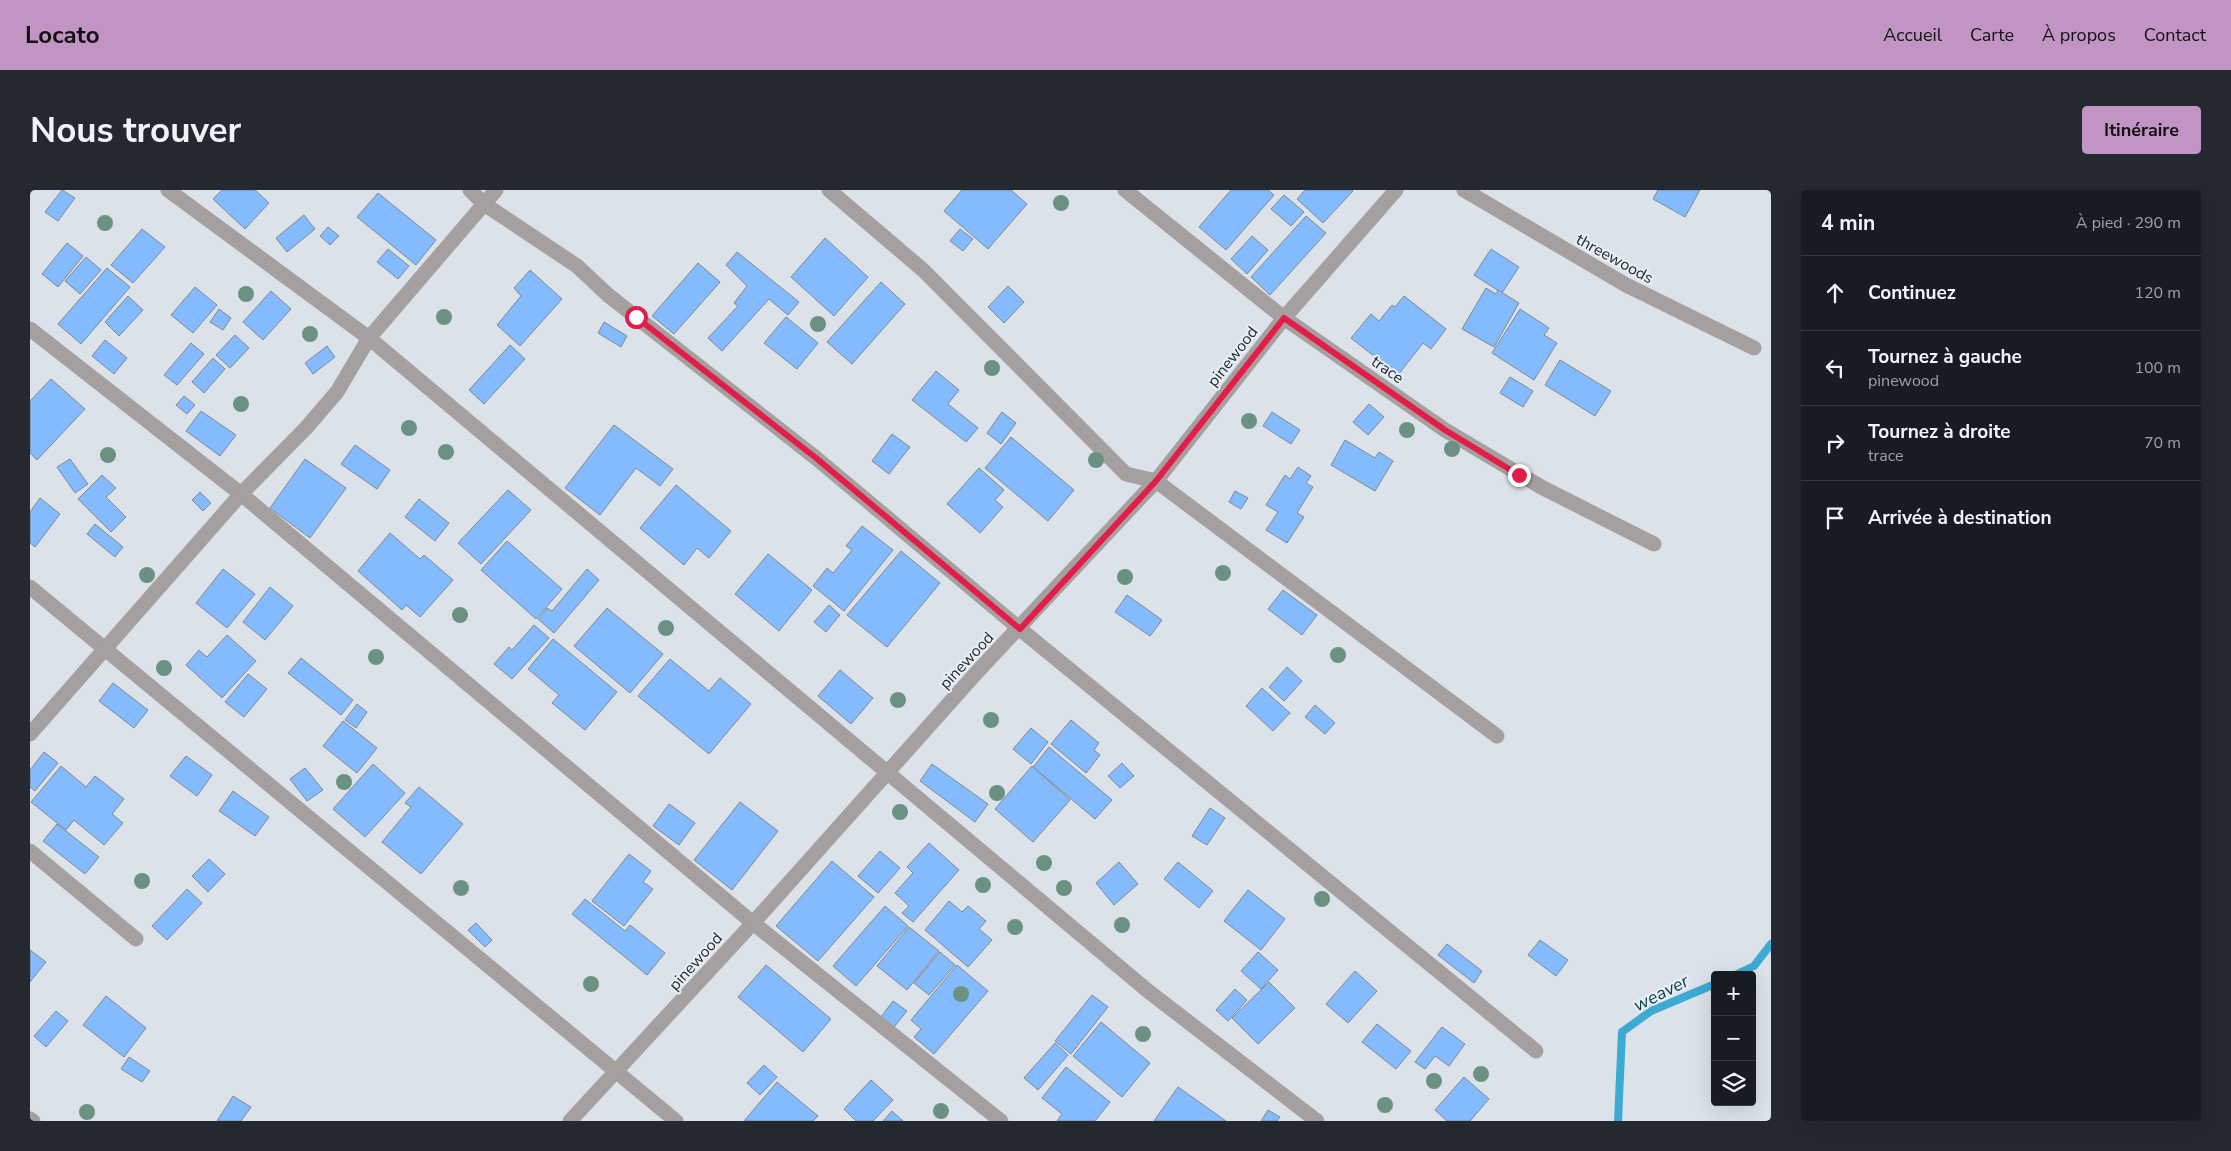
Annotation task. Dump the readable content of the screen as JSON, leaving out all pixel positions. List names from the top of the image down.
{
  "streets": {
    "street": ["threewoods", "pinewood", "trace"]
  },
  "crossings": [
    ["pinewood", "trace"]
  ],
  "water": ["weaver"],
  "page": {
    "header": "Locato",
    "nav": [
      "Accueil",
      "Carte",
      "À propos",
      "Contact"
    ],
    "buttons": "Itinéraire",
    "title": "Nous trouver",
    "heading": ["4 min", "À pied · 290 m"],
    "list": [
      ["Continuez", "120 m"],
      ["Tournez à gauche", "pinewood", "100 m"],
      ["Tournez à droite", "trace", "70 m"],
      "Arrivée à destination"
    ],
    "map_buttons": ["+", "−"]
  }
}
